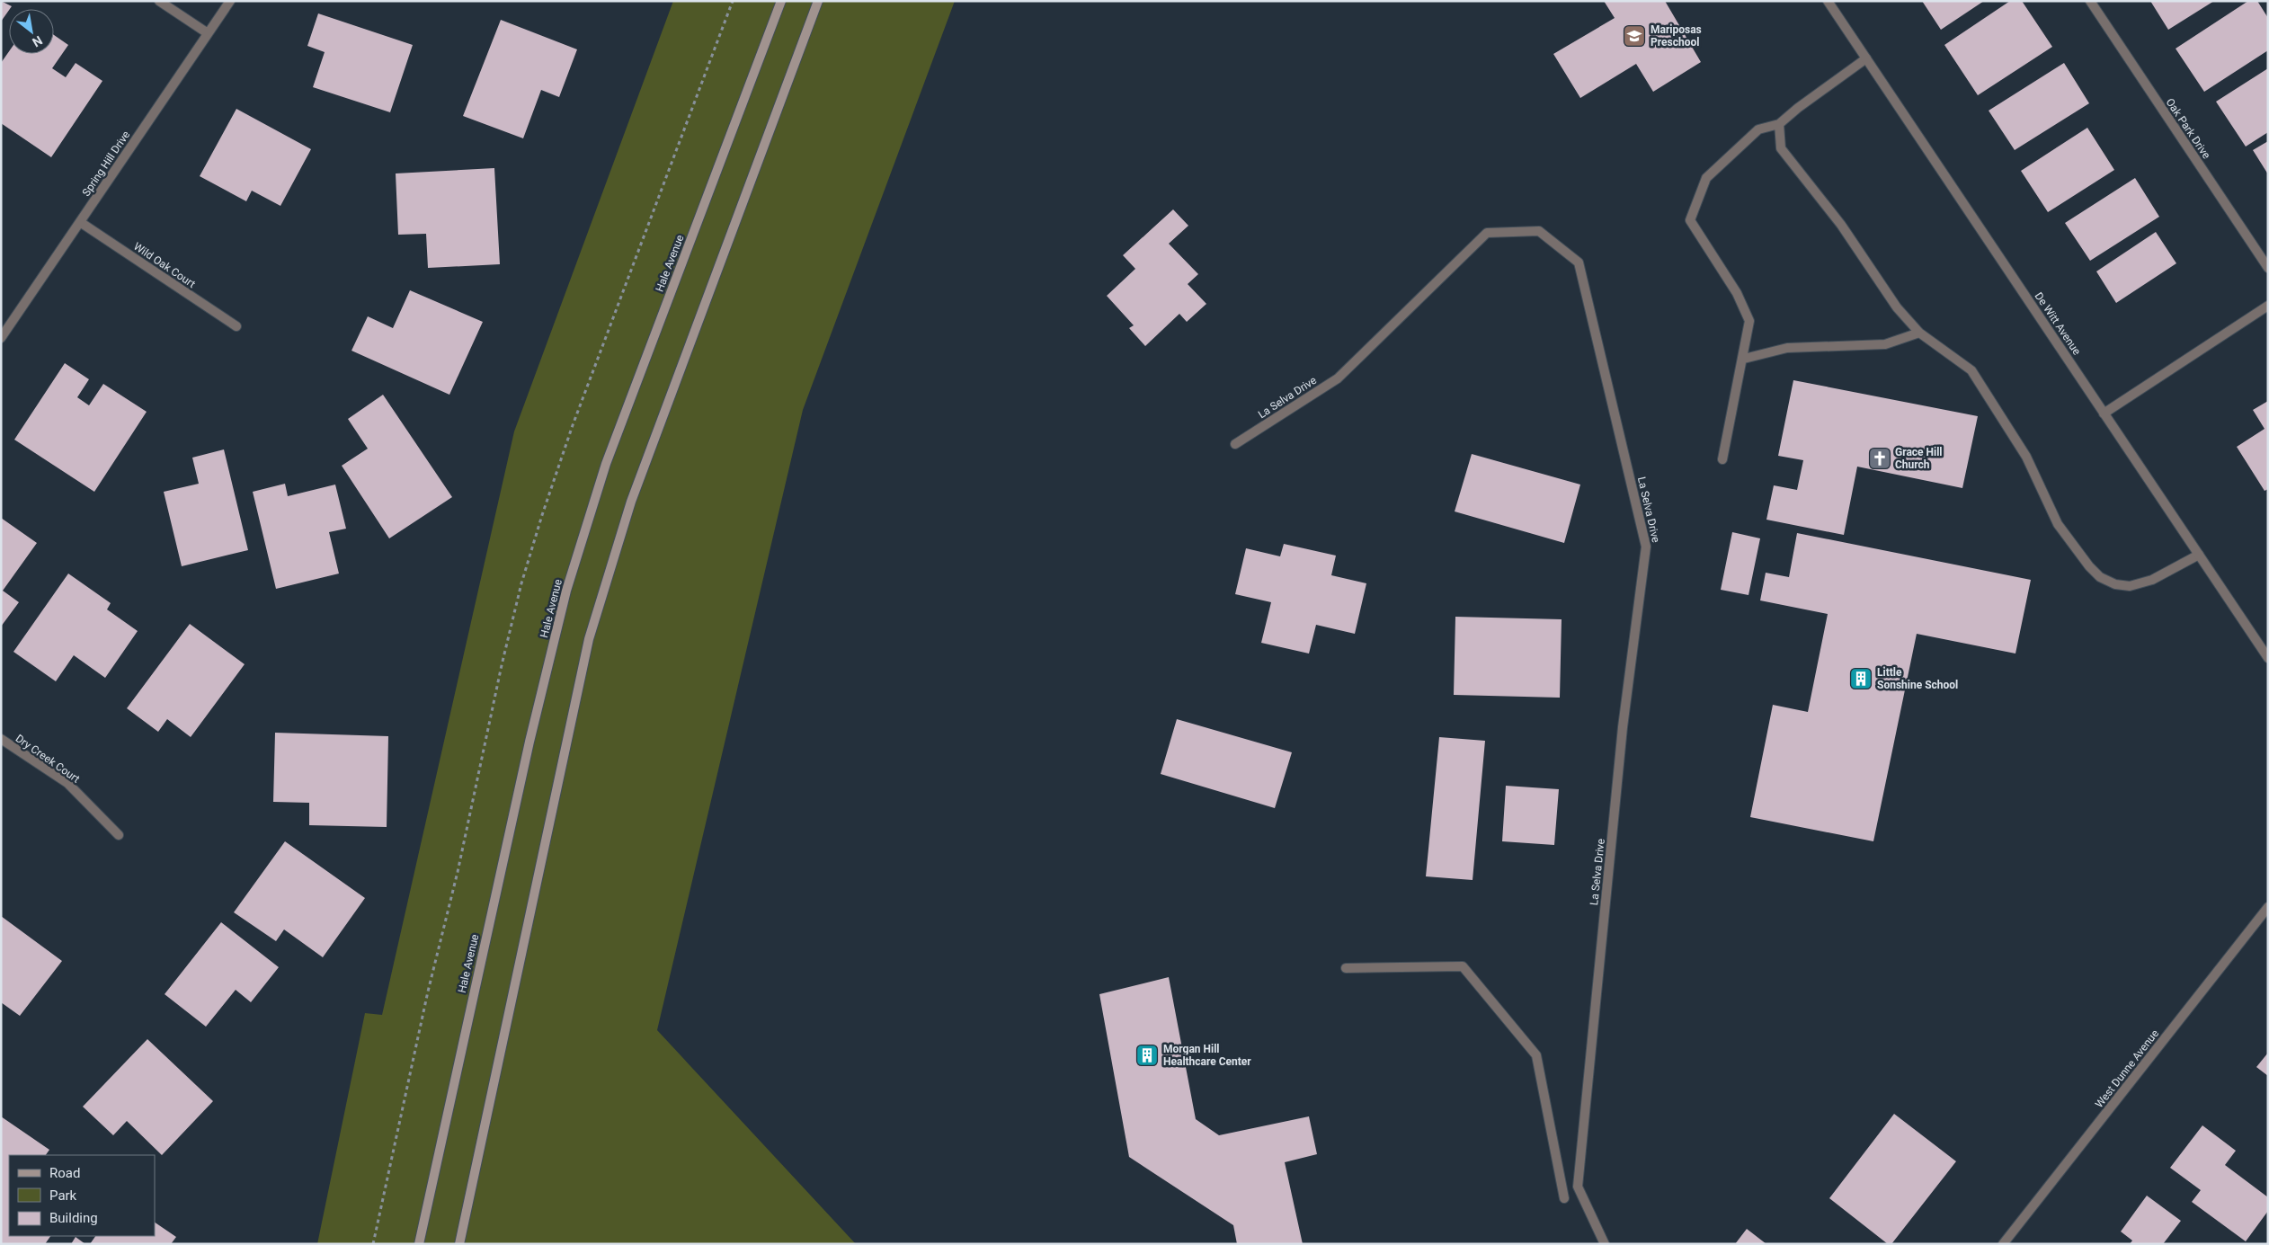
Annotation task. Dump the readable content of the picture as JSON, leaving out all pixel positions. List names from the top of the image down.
{
  "streets": {
    "main road": ["Hale Avenue"],
    "street": [
      "Oak Park Drive",
      "Spring Hill Drive",
      "Wild Oak Court",
      "De Witt Avenue",
      "La Selva Drive",
      "Dry Creek Court",
      "West Dunne Avenue"
    ]
  },
  "crossings": [
    ["Spring Hill Drive", "Wild Oak Court"]
  ],
  "places": {
    "school or university": ["Mariposas Preschool"],
    "church": ["Grace Hill Church"],
    "building": ["Little Sonshine School", "Morgan Hill Healthcare Center"]
  },
  "legend": ["Road", "Park", "Building"],
  "north": "bottom right"
}
